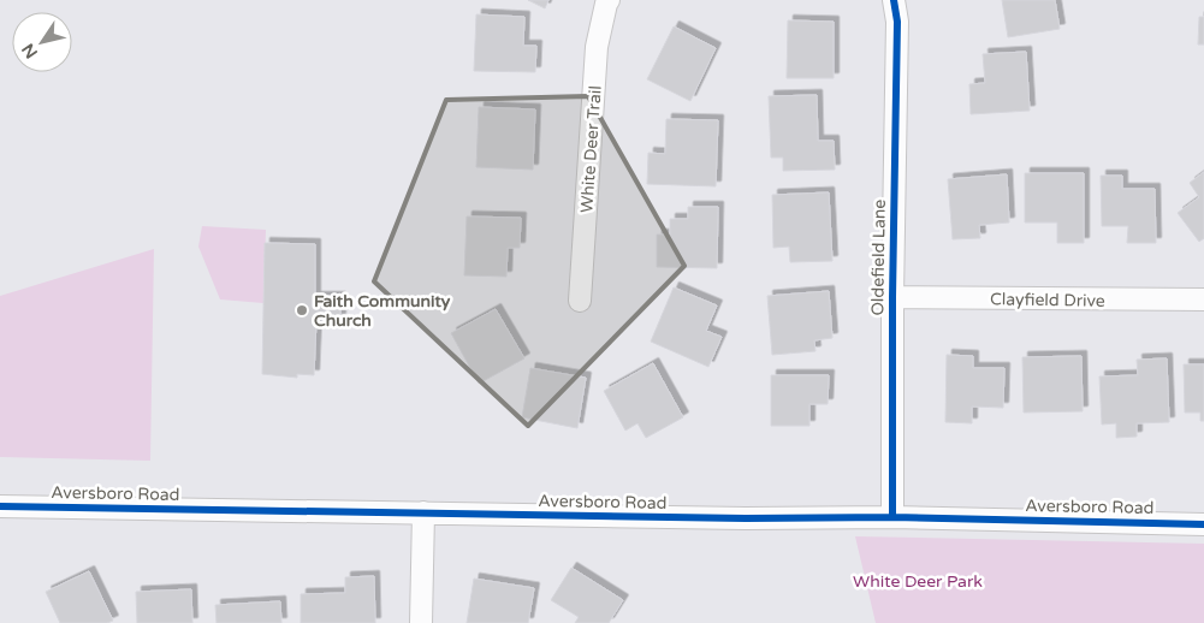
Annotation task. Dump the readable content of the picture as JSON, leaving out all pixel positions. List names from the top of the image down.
{
  "streets": {
    "street": [
      "White Deer Trail",
      "Oldefield Lane",
      "Clayfield Drive",
      "Aversboro Road"
    ]
  },
  "crossings": [
    ["Oldefield Lane", "Clayfield Drive"],
    ["Oldefield Lane", "Aversboro Road"]
  ],
  "parks": ["White Deer Park"],
  "places": ["Faith Community Church"],
  "north": "bottom left"
}
